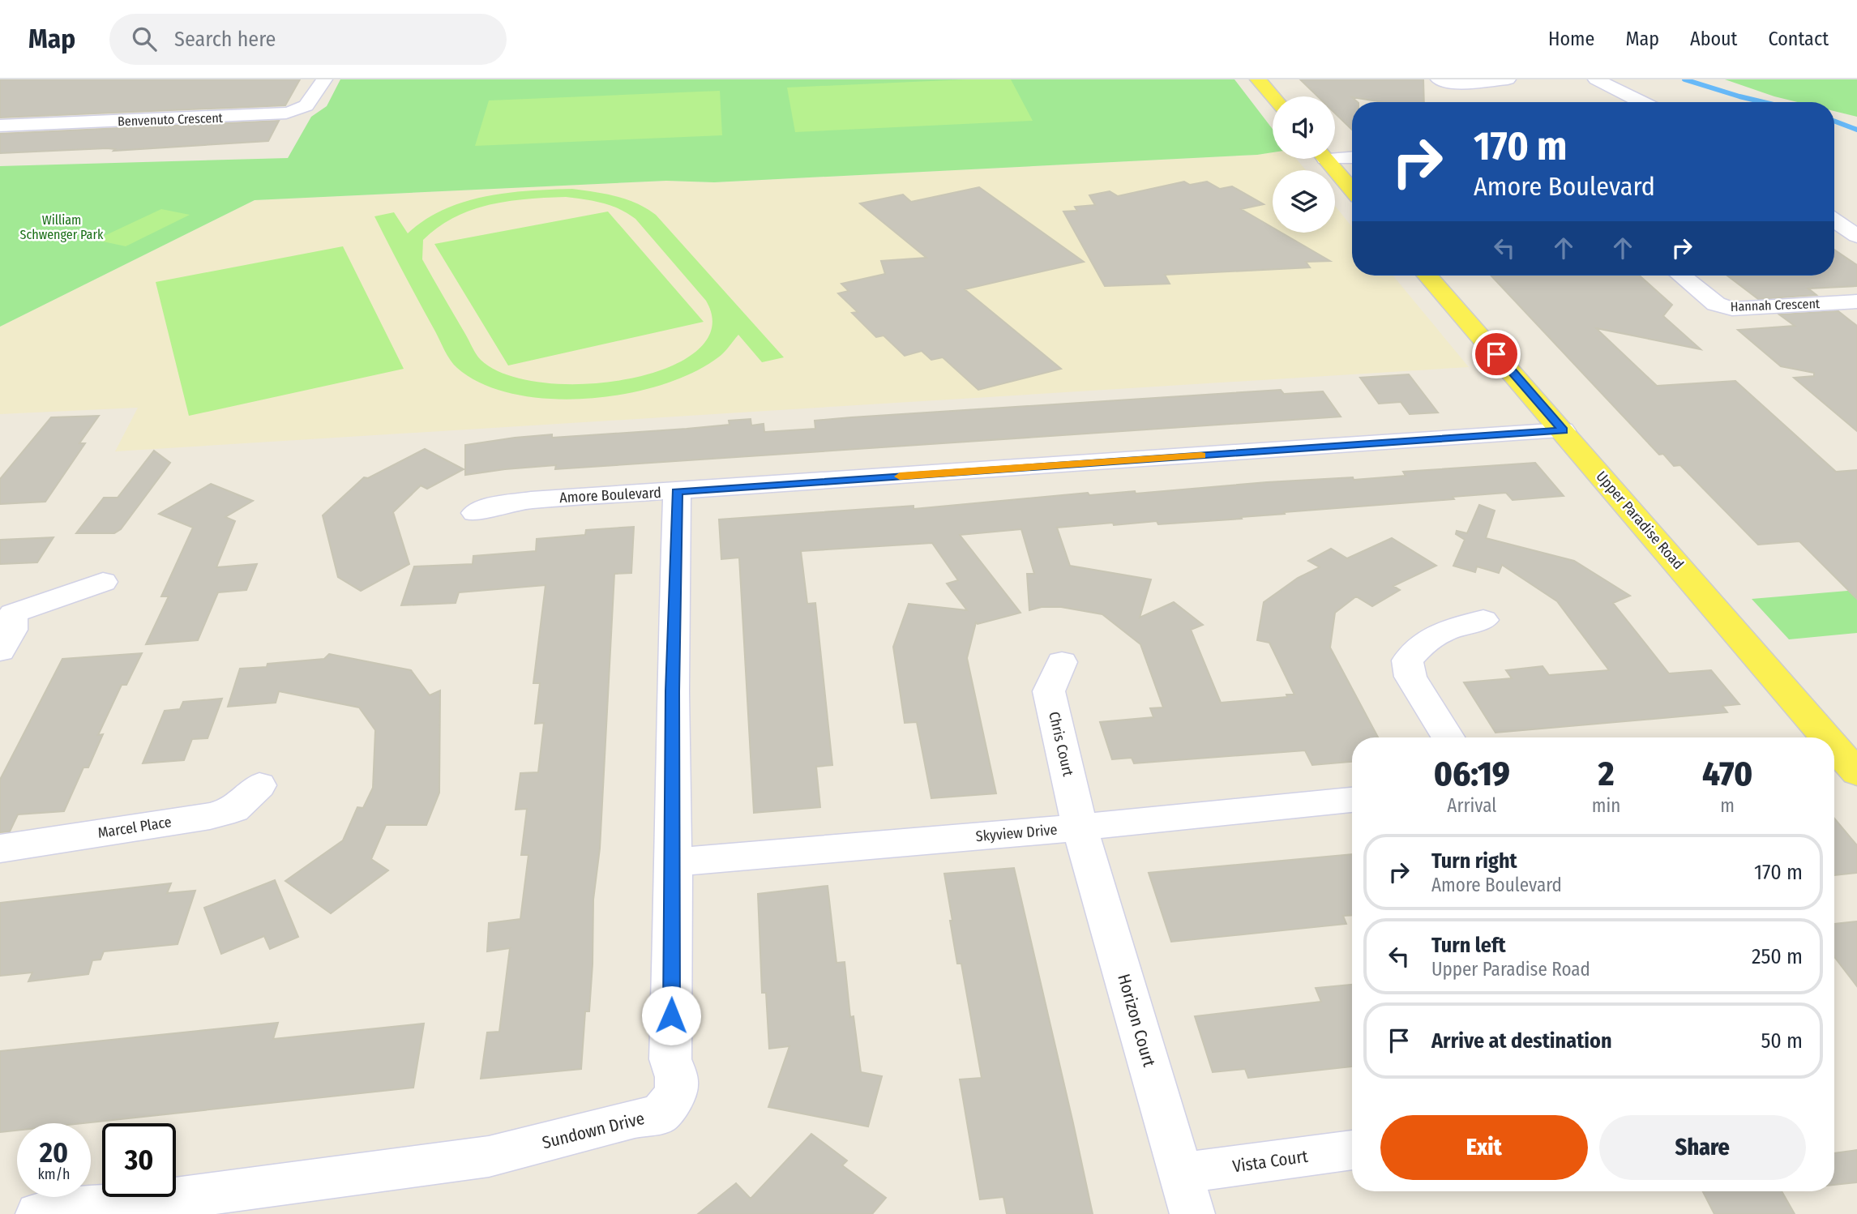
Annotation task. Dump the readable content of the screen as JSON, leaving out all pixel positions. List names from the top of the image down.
{
  "streets": {
    "main road": ["Upper Paradise Road"],
    "street": [
      "Benvenuto Crescent",
      "Hannah Crescent",
      "Amore Boulevard",
      "Chris Court",
      "Marcel Place",
      "Skyview Drive",
      "Horizon Court",
      "Sundown Drive",
      "Vista Court"
    ]
  },
  "crossings": [
    ["Amore Boulevard", "Upper Paradise Road"],
    ["Amore Boulevard", "Sundown Drive"],
    ["Chris Court", "Skyview Drive"],
    ["Chris Court", "Horizon Court"],
    ["Skyview Drive", "Horizon Court"],
    ["Skyview Drive", "Sundown Drive"],
    ["Horizon Court", "Vista Court"]
  ],
  "parks": ["William Schwenger Park"],
  "page": {
    "header": "Map",
    "search": "Search here",
    "nav": [
      "Home",
      "Map",
      "About",
      "Contact"
    ],
    "turn": ["170 m", "Amore Boulevard"],
    "eta": [
      "06:19",
      "Arrival",
      "2",
      "min",
      "470",
      "m"
    ],
    "list": [
      {
        "name": "Turn right",
        "note": "Amore Boulevard",
        "value": "170 m"
      },
      {
        "name": "Turn left",
        "note": "Upper Paradise Road",
        "value": "250 m"
      },
      {
        "name": "Arrive at destination",
        "value": "50 m"
      }
    ],
    "buttons": ["Exit", "Share"],
    "speed": "20 km/h",
    "limit": "30"
  }
}
